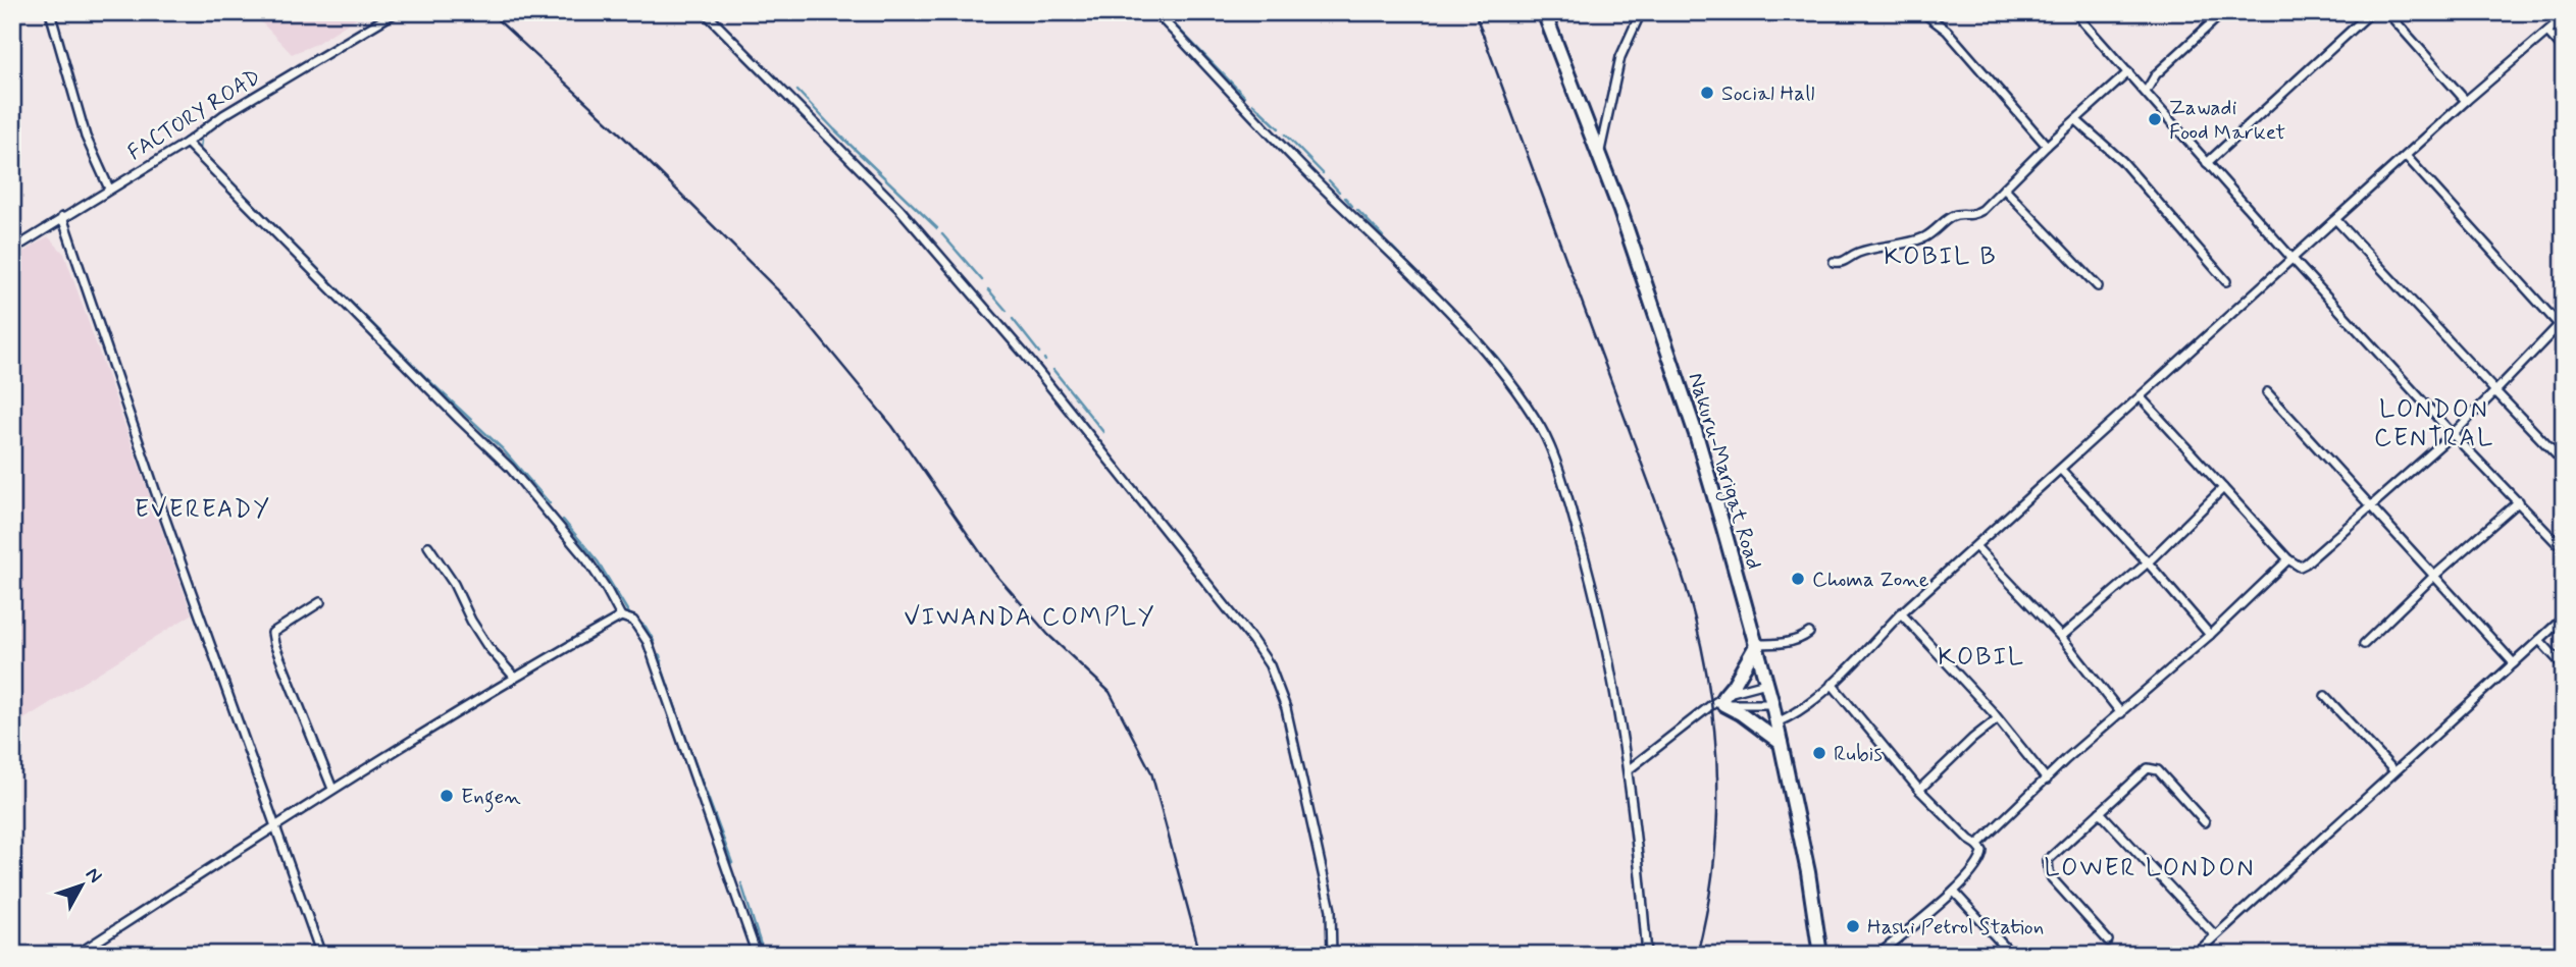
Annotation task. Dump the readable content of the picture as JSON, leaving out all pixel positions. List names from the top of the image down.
{
  "streets": {
    "main road": ["Nakuru-Marigat Road"],
    "street": ["FACTORY ROAD"]
  },
  "districts": [
    "KOBIL B",
    "LONDON CENTRAL",
    "EVEREADY",
    "VIWANDA COMPLY",
    "KOBIL",
    "LOWER LONDON"
  ],
  "places": [
    "Social Hall",
    "Zawadi Food Market",
    "Choma Zone",
    "Rubis",
    "Engen",
    "Hashi Petrol Station"
  ],
  "north": "top right"
}
